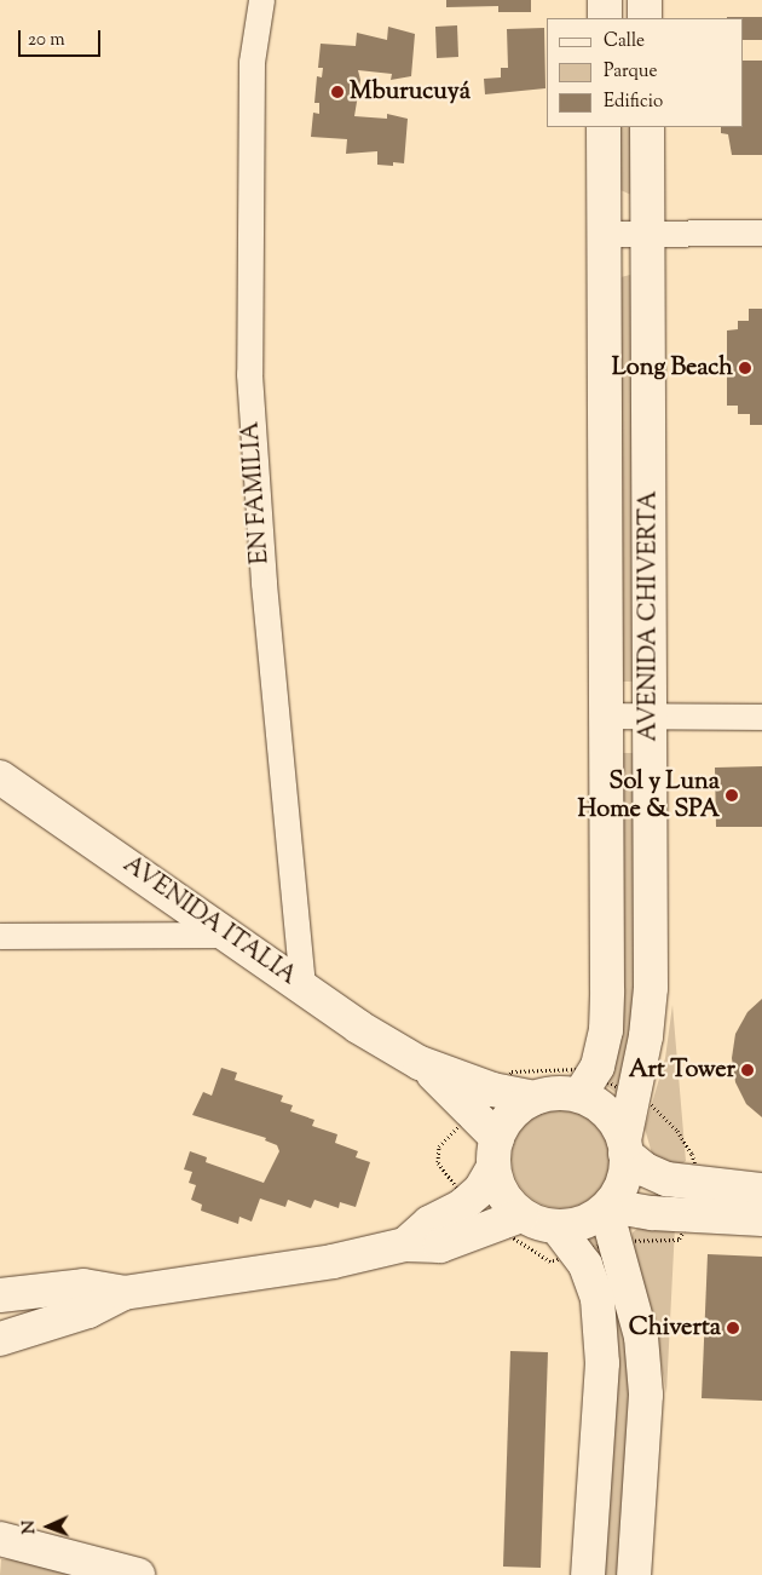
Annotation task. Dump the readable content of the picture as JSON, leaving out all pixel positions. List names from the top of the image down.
{
  "streets": {
    "street": ["EN FAMILIA", "AVENIDA CHIVERTA", "AVENIDA ITALIA"]
  },
  "crossings": [
    ["EN FAMILIA", "AVENIDA ITALIA"],
    ["AVENIDA CHIVERTA", "AVENIDA ITALIA"]
  ],
  "places": [
    "Mburucuyá",
    "Long Beach",
    "Sol y Luna Home & SPA",
    "Art Tower",
    "Chiverta"
  ],
  "legend": ["Calle", "Parque", "Edificio"],
  "scale_bar": "20 m",
  "north": "left"
}
